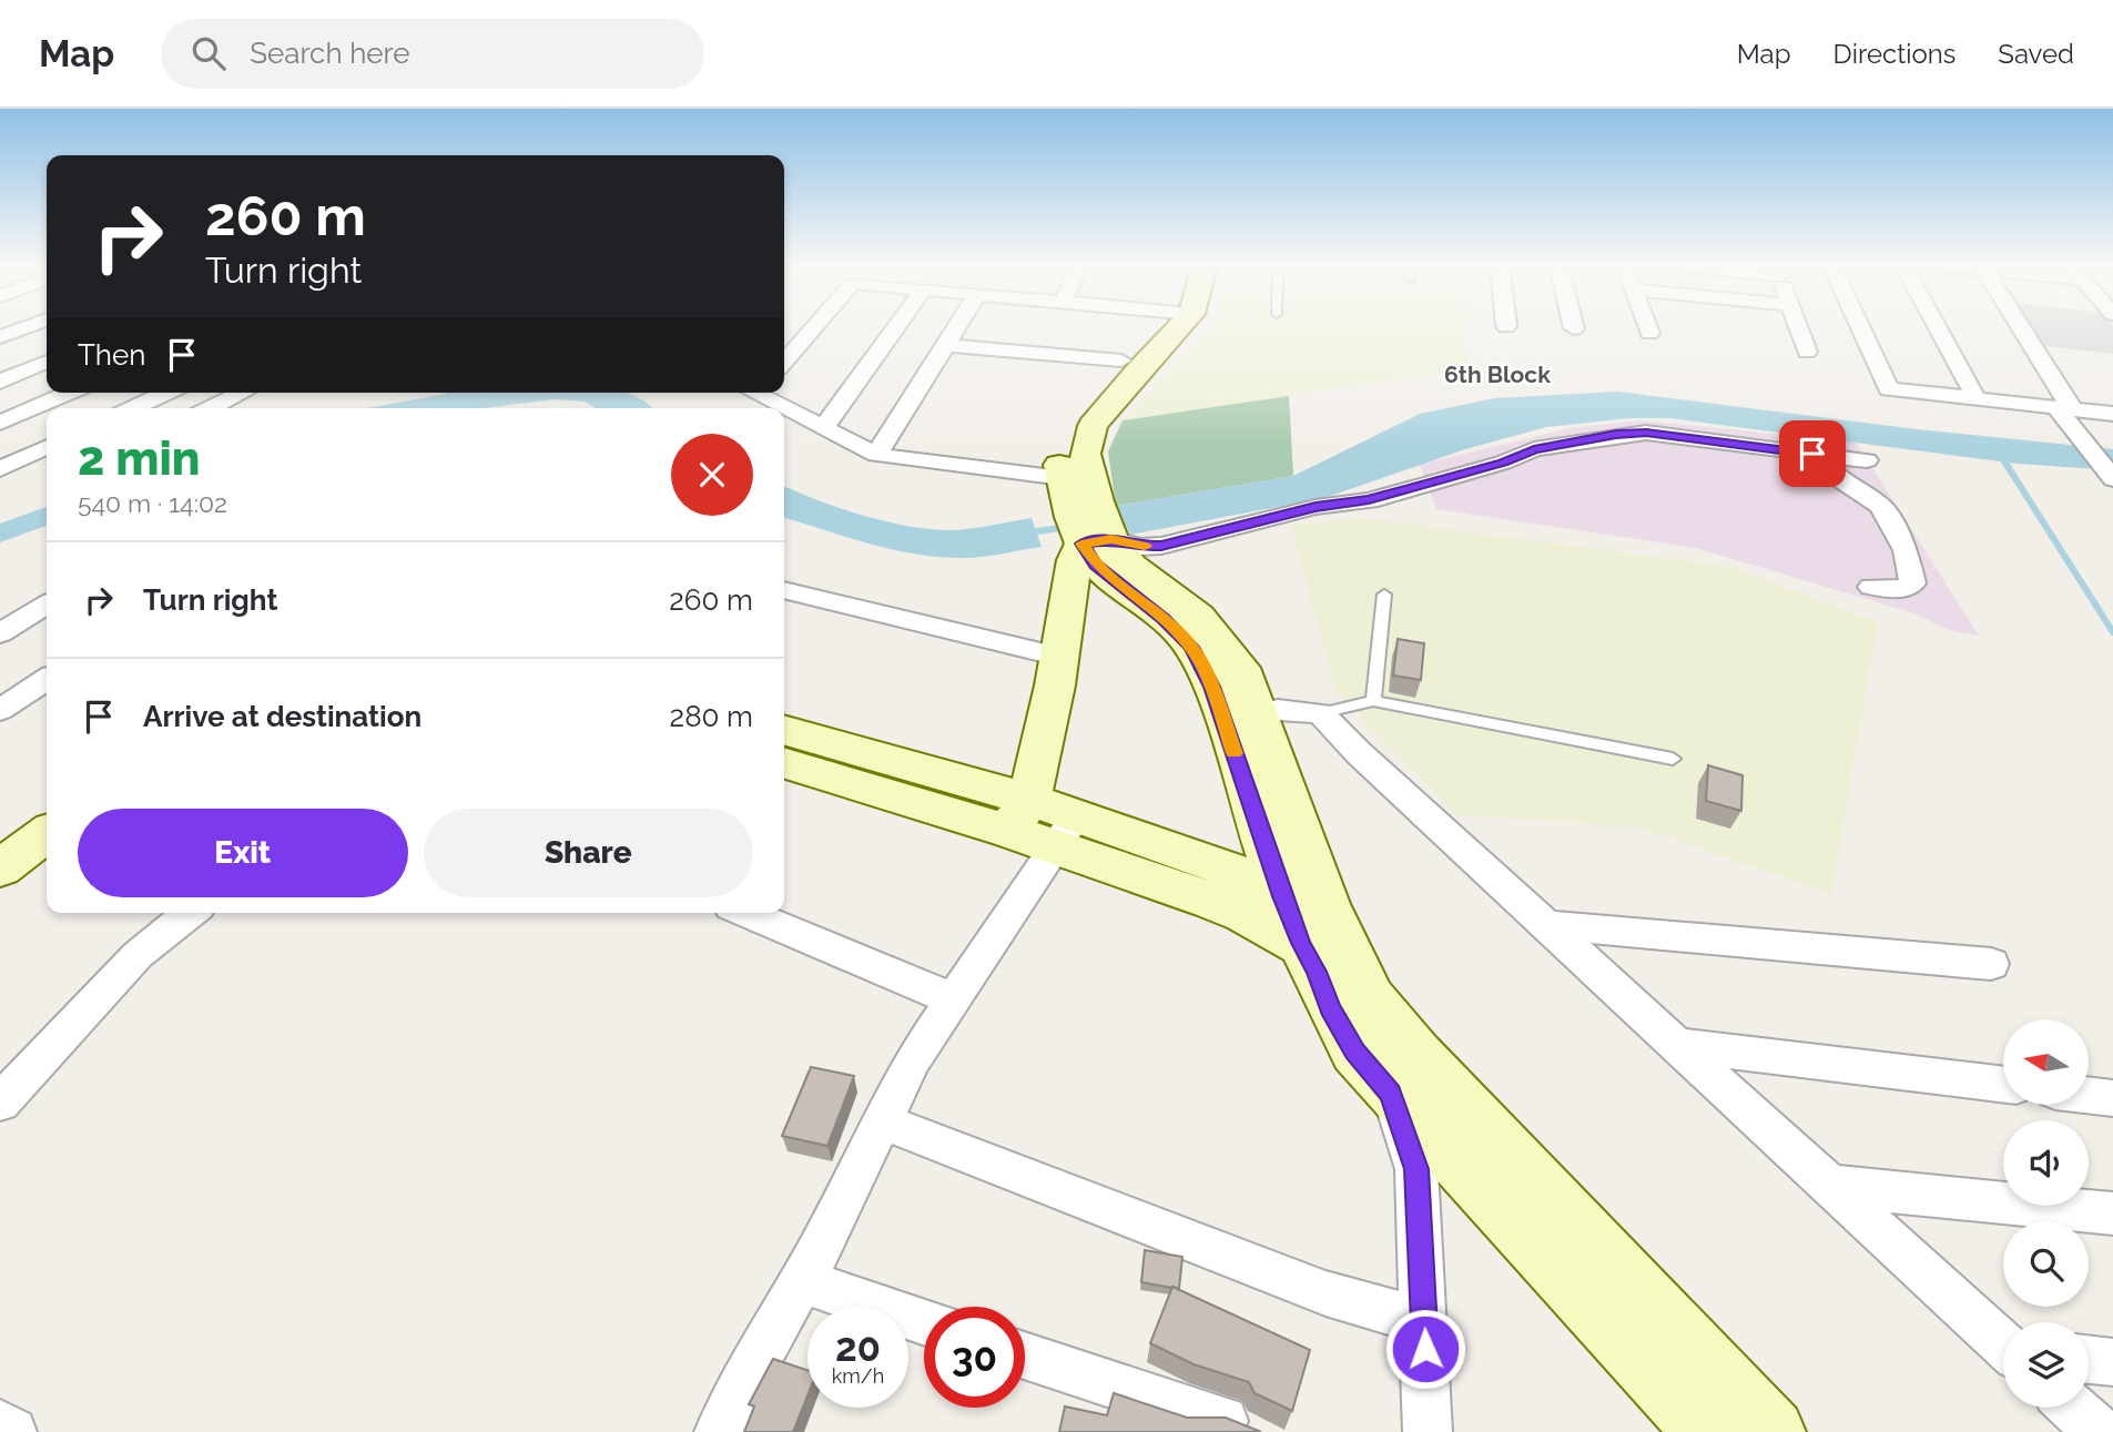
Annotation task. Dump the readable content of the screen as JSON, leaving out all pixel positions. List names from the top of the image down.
{
  "districts": ["6th Block"],
  "north": "left",
  "page": {
    "header": "Map",
    "search": "Search here",
    "nav": ["Map", "Directions", "Saved"],
    "turn": ["260 m", "Turn right"],
    "then": "Then",
    "heading": ["2 min", "540 m · 14:02"],
    "list": [
      {
        "name": "Turn right",
        "value": "260 m"
      },
      {
        "name": "Arrive at destination",
        "value": "280 m"
      }
    ],
    "buttons": ["Exit", "Share"],
    "speed": "20 km/h",
    "limit": "30"
  }
}
